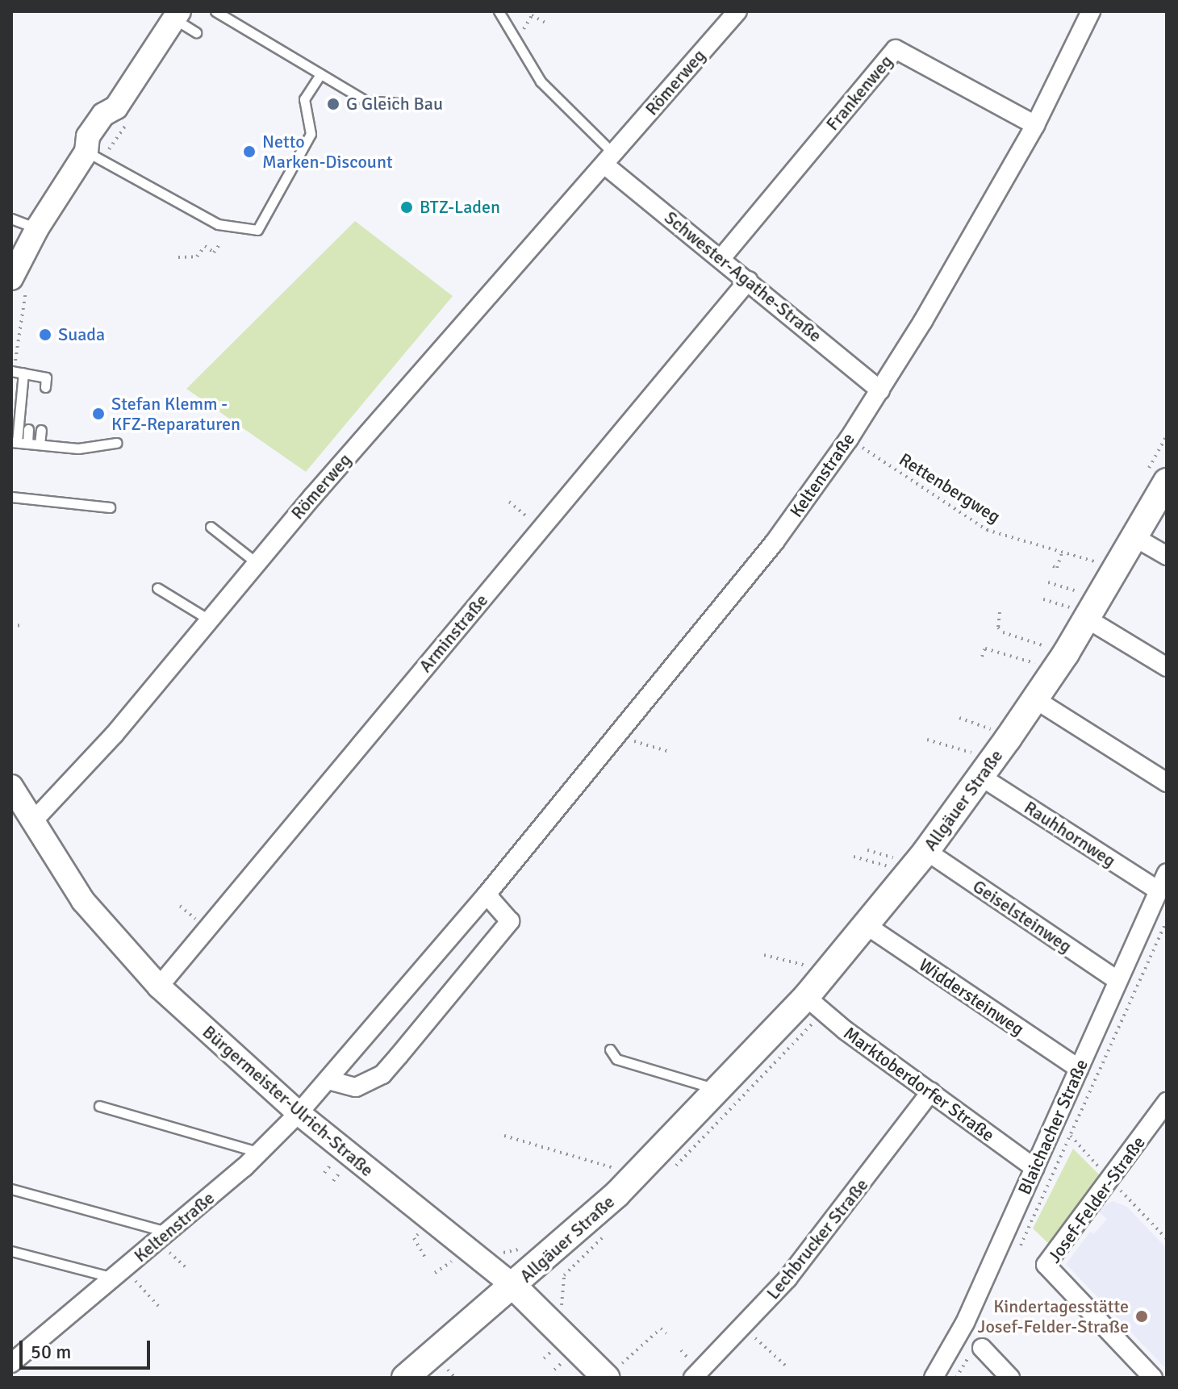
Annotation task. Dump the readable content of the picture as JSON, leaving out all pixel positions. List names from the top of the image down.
{
  "streets": {
    "main road": ["Allgäuer Straße", "Bürgermeister-Ulrich-Straße"],
    "street": [
      "Römerweg",
      "Frankenweg",
      "Schwester-Agathe-Straße",
      "Keltenstraße",
      "Arminstraße",
      "Rauhhornweg",
      "Geiselsteinweg",
      "Widdersteinweg",
      "Marktoberdorfer Straße",
      "Blaichacher Straße",
      "Josef-Felder-Straße",
      "Lechbrucker Straße"
    ],
    "path": ["Rettenbergweg"]
  },
  "crossings": [
    ["Römerweg", "Schwester-Agathe-Straße"],
    ["Römerweg", "Bürgermeister-Ulrich-Straße"],
    ["Frankenweg", "Schwester-Agathe-Straße"],
    ["Frankenweg", "Keltenstraße"],
    ["Schwester-Agathe-Straße", "Keltenstraße"],
    ["Schwester-Agathe-Straße", "Arminstraße"],
    ["Keltenstraße", "Rettenbergweg"],
    ["Keltenstraße", "Bürgermeister-Ulrich-Straße"],
    ["Rettenbergweg", "Allgäuer Straße"],
    ["Arminstraße", "Bürgermeister-Ulrich-Straße"],
    ["Allgäuer Straße", "Rauhhornweg"],
    ["Allgäuer Straße", "Geiselsteinweg"],
    ["Allgäuer Straße", "Widdersteinweg"],
    ["Allgäuer Straße", "Marktoberdorfer Straße"],
    ["Allgäuer Straße", "Bürgermeister-Ulrich-Straße"],
    ["Rauhhornweg", "Blaichacher Straße"],
    ["Geiselsteinweg", "Blaichacher Straße"],
    ["Widdersteinweg", "Blaichacher Straße"],
    ["Marktoberdorfer Straße", "Blaichacher Straße"],
    ["Marktoberdorfer Straße", "Lechbrucker Straße"]
  ],
  "places": [
    "G Gleich Bau",
    "Netto Marken-Discount",
    "BTZ-Laden",
    "Suada",
    "Stefan Klemm - KFZ-Reparaturen",
    "Kindertagesstätte Josef-Felder-Straße"
  ],
  "scale_bar": "50 m"
}
